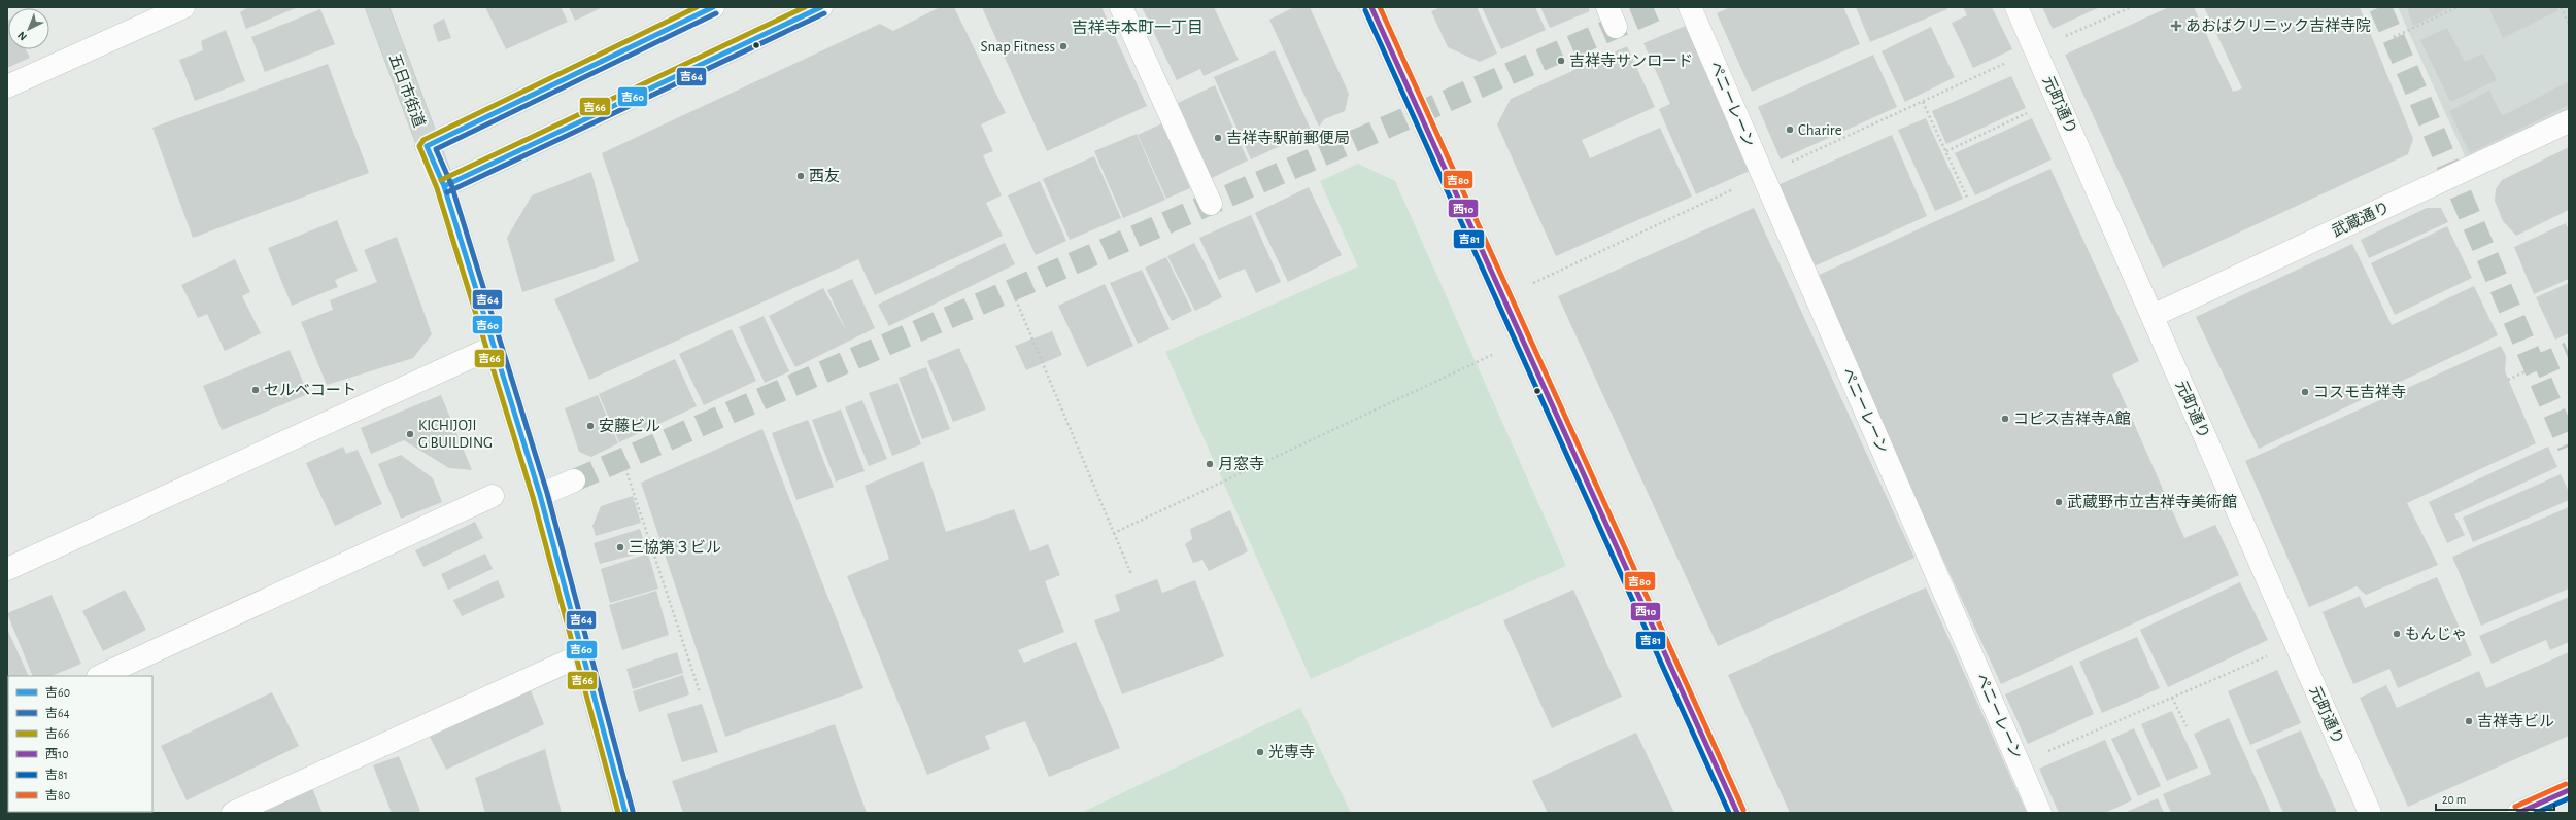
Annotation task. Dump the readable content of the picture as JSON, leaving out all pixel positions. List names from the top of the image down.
{
  "streets": {
    "main road": ["五日市街道"],
    "street": ["ペニーレーン", "元町通り", "武蔵通り"]
  },
  "crossings": [
    ["元町通り", "武蔵通り"]
  ],
  "districts": ["吉祥寺本町一丁目"],
  "places": {
    "health": ["あおばクリニック吉祥寺院"],
    "other": [
      "Snap Fitness",
      "吉祥寺サンロード",
      "Charire",
      "吉祥寺駅前郵便局",
      "西友",
      "セルベコート",
      "コスモ吉祥寺",
      "コピス吉祥寺A館",
      "安藤ビル",
      "KICHIJOJI G BUILDING",
      "月窓寺",
      "武蔵野市立吉祥寺美術館",
      "三協第３ビル",
      "もんじゃ",
      "吉祥寺ビル",
      "光専寺"
    ]
  },
  "lines": [
    "transit line 吉60",
    "transit line 吉66",
    "transit line 西10",
    "transit line 吉80",
    "transit line 吉81",
    "transit line 吉64"
  ],
  "legend": [
    "吉60",
    "吉64",
    "吉66",
    "西10",
    "吉81",
    "吉80"
  ],
  "scale_bar": "20 m",
  "north": "bottom left"
}
